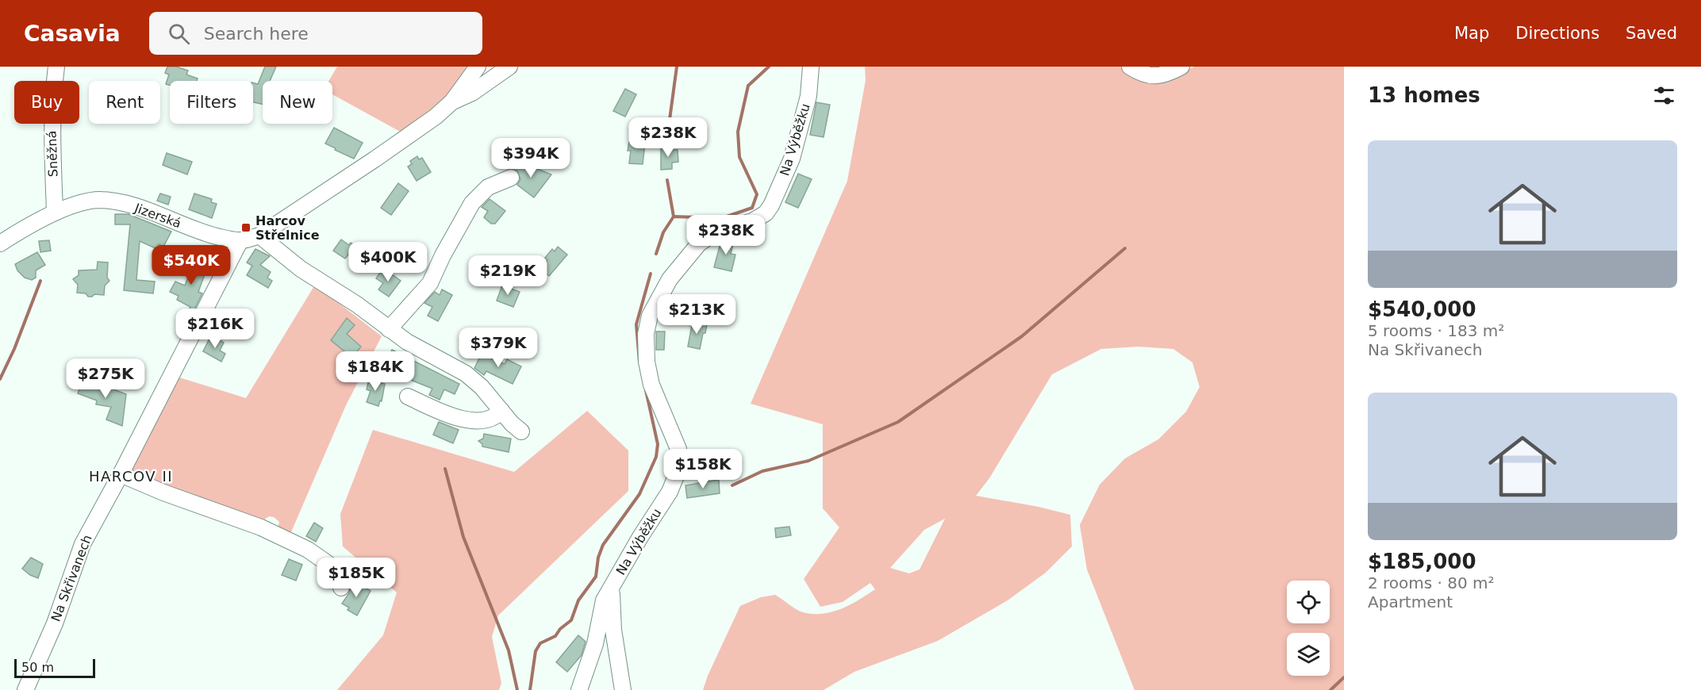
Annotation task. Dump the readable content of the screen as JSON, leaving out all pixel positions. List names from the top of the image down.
{
  "streets": {
    "street": [
      "Na Výběžku",
      "Sněžná",
      "Jizerská",
      "Na Skřivanech"
    ]
  },
  "crossings": [
    ["Sněžná", "Jizerská"],
    ["Jizerská", "Na Skřivanech"]
  ],
  "districts": ["HARCOV II"],
  "places": {
    "transit": ["Harcov Střelnice"]
  },
  "scale_bar": "50 m",
  "page": {
    "header": "Casavia",
    "search": "Search here",
    "nav": ["Map", "Directions", "Saved"],
    "heading": "13 homes",
    "chip": [
      "Buy",
      "Rent",
      "Filters",
      "New"
    ],
    "price": [
      "$238K",
      "$394K",
      "$238K",
      "$400K",
      "$540K",
      "$219K",
      "$213K",
      "$216K",
      "$379K",
      "$184K",
      "$275K",
      "$158K",
      "$185K"
    ],
    "list": [
      {
        "name": "$540,000",
        "note": "5 rooms · 183 m² · Na Skřivanech"
      },
      {
        "name": "$185,000",
        "note": "2 rooms · 80 m² · Apartment"
      }
    ],
    "scale": "50 m"
  }
}
